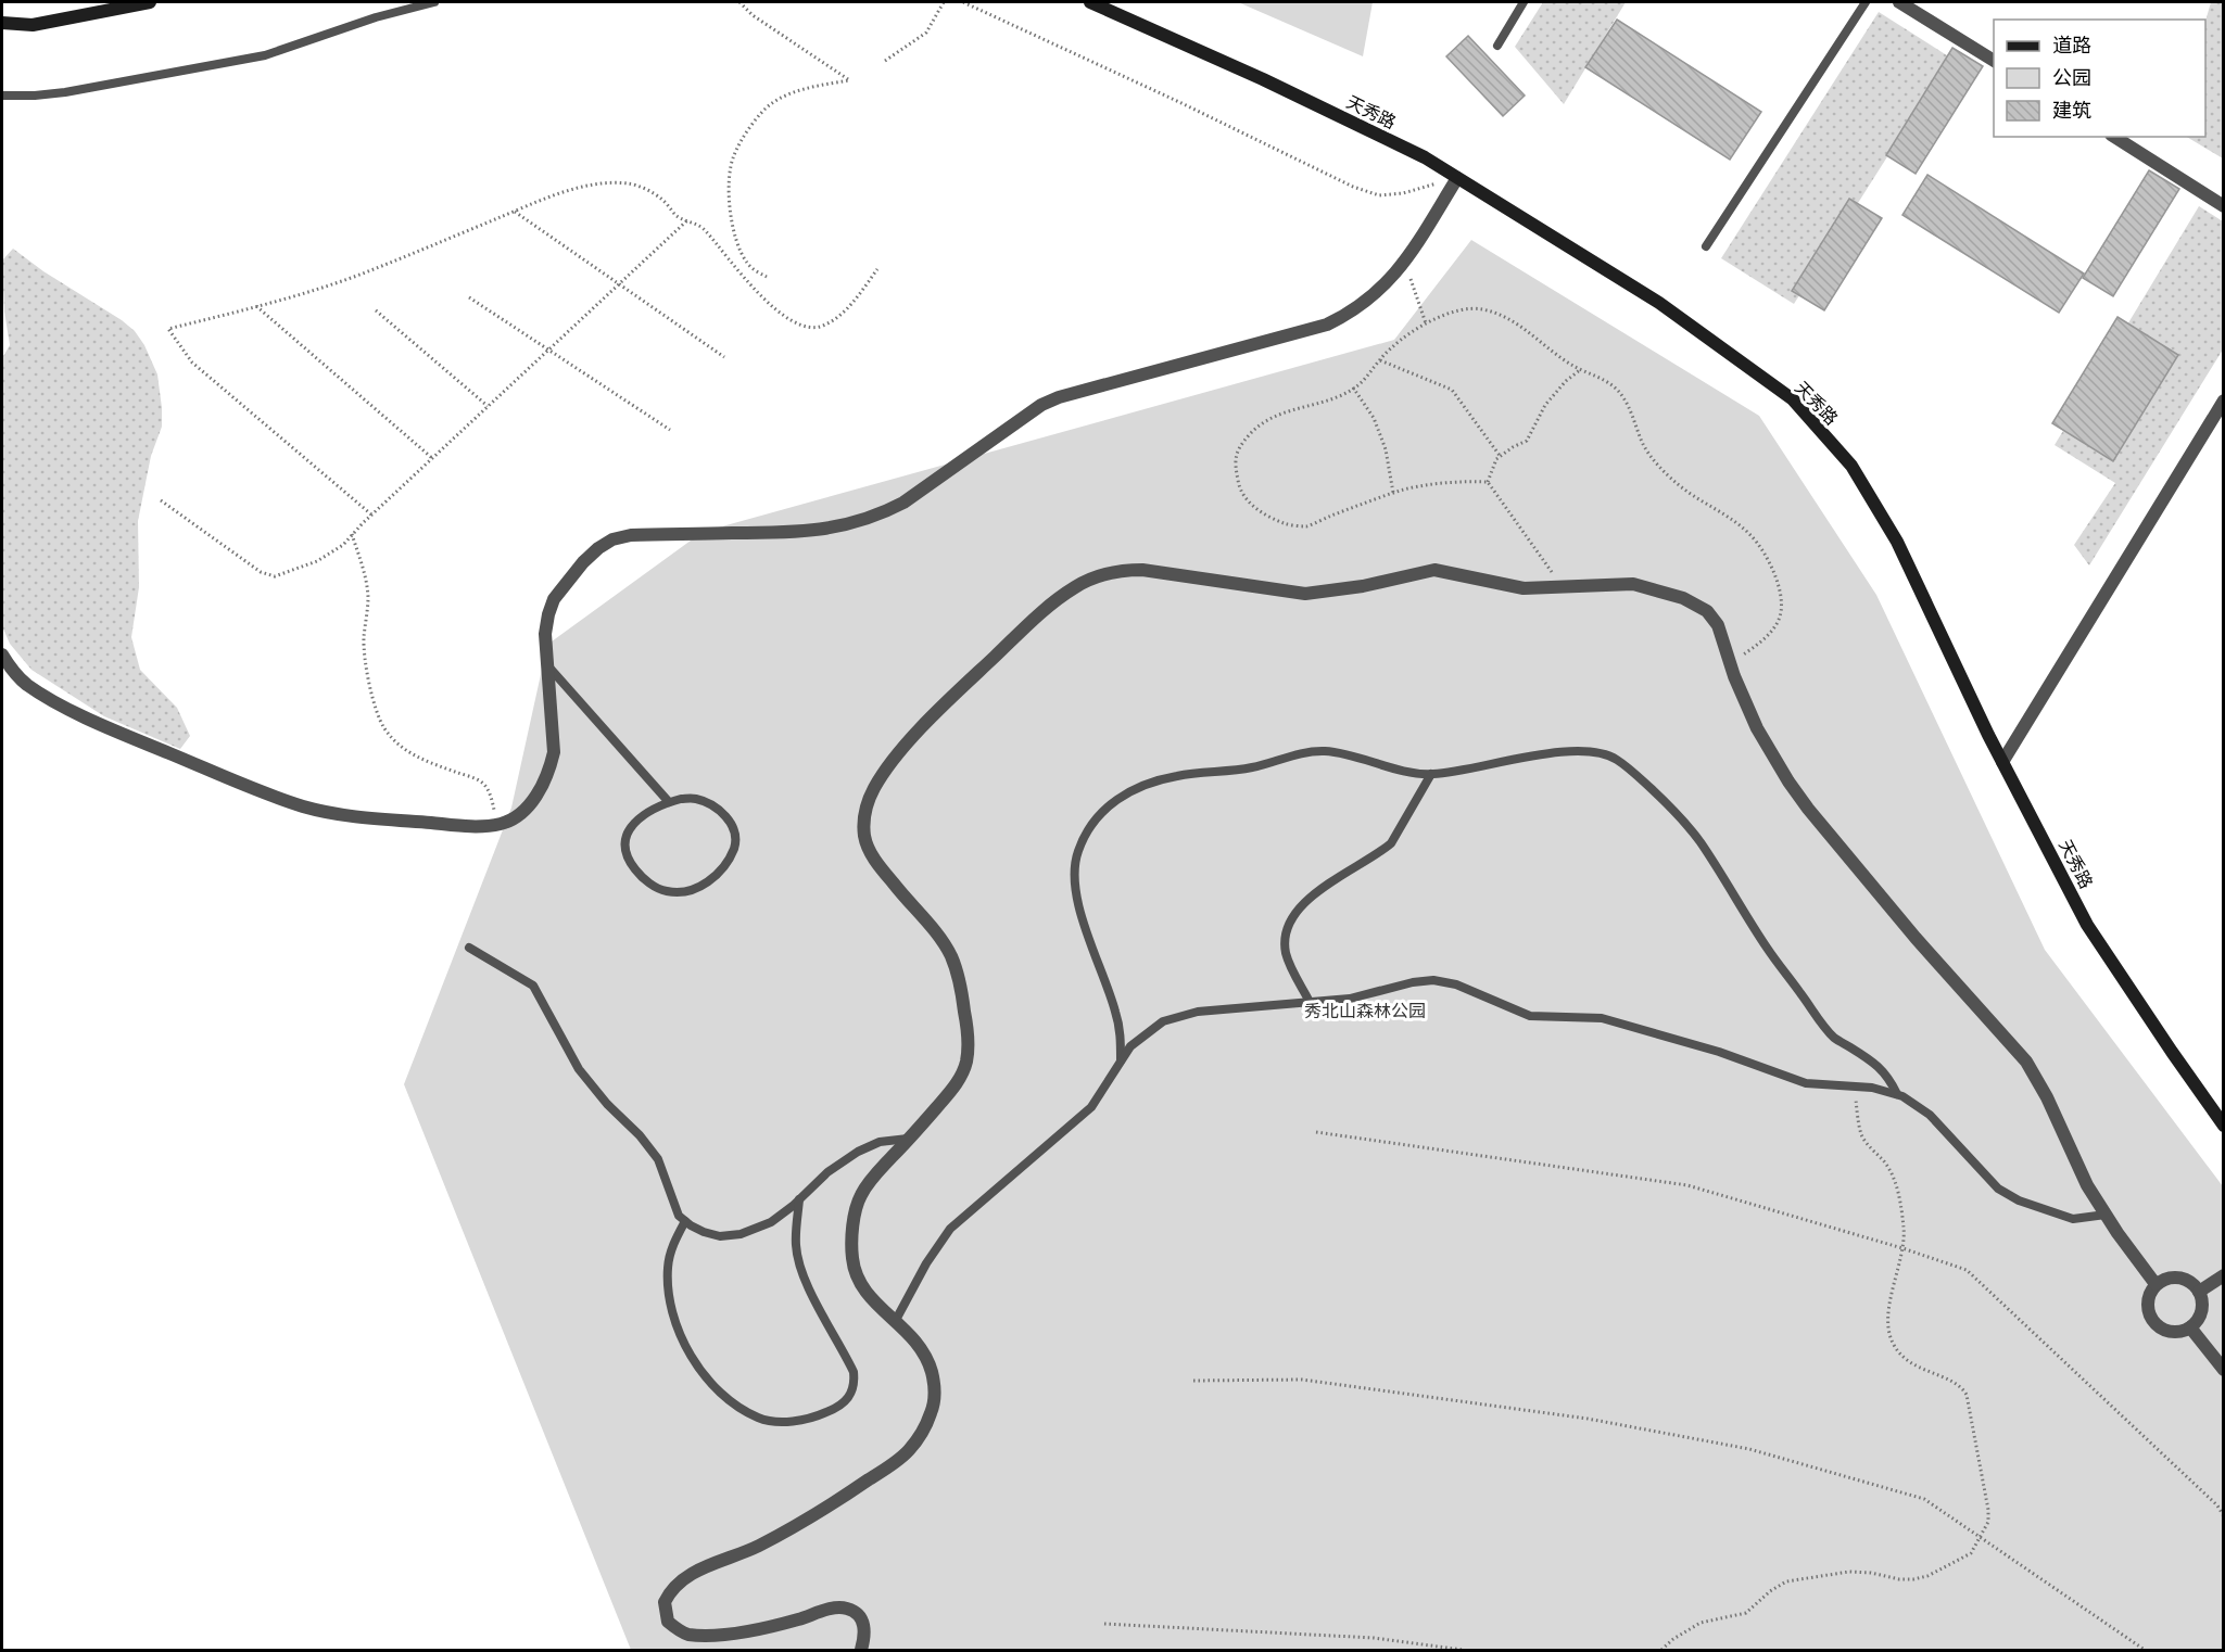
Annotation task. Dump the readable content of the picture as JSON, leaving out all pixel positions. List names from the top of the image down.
{
  "streets": {
    "main road": ["天秀路"]
  },
  "parks": ["秀北山森林公园"],
  "legend": ["道路", "公园", "建筑"]
}
